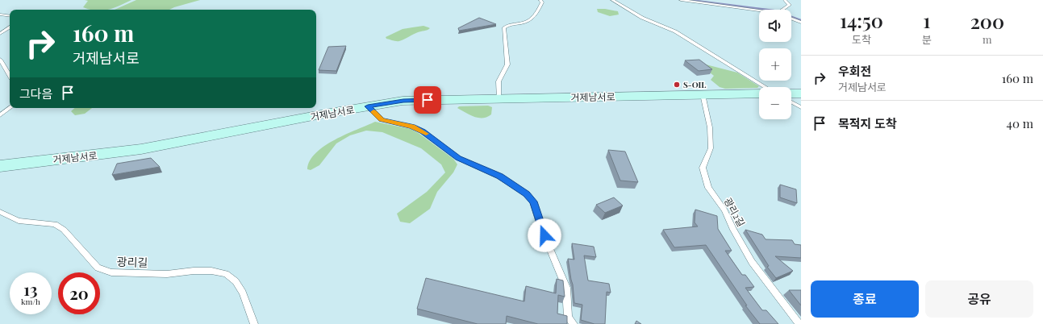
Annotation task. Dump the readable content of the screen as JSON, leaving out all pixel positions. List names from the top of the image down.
{
  "streets": {
    "main road": ["거제남서로"],
    "lane": ["광리2길", "광리길"]
  },
  "crossings": [
    ["거제남서로", "광리2길"]
  ],
  "places": ["S-OIL"],
  "page": {
    "eta": [
      "14:50",
      "도착",
      "1",
      "분",
      "200",
      "m"
    ],
    "map_buttons": ["+", "−"],
    "turn": ["160 m", "거제남서로"],
    "list": [
      {
        "name": "우회전",
        "note": "거제남서로",
        "value": "160 m"
      },
      {
        "name": "목적지 도착",
        "value": "40 m"
      }
    ],
    "then": "그다음",
    "speed": "13 km/h",
    "limit": "20",
    "buttons": ["종료", "공유"]
  }
}
